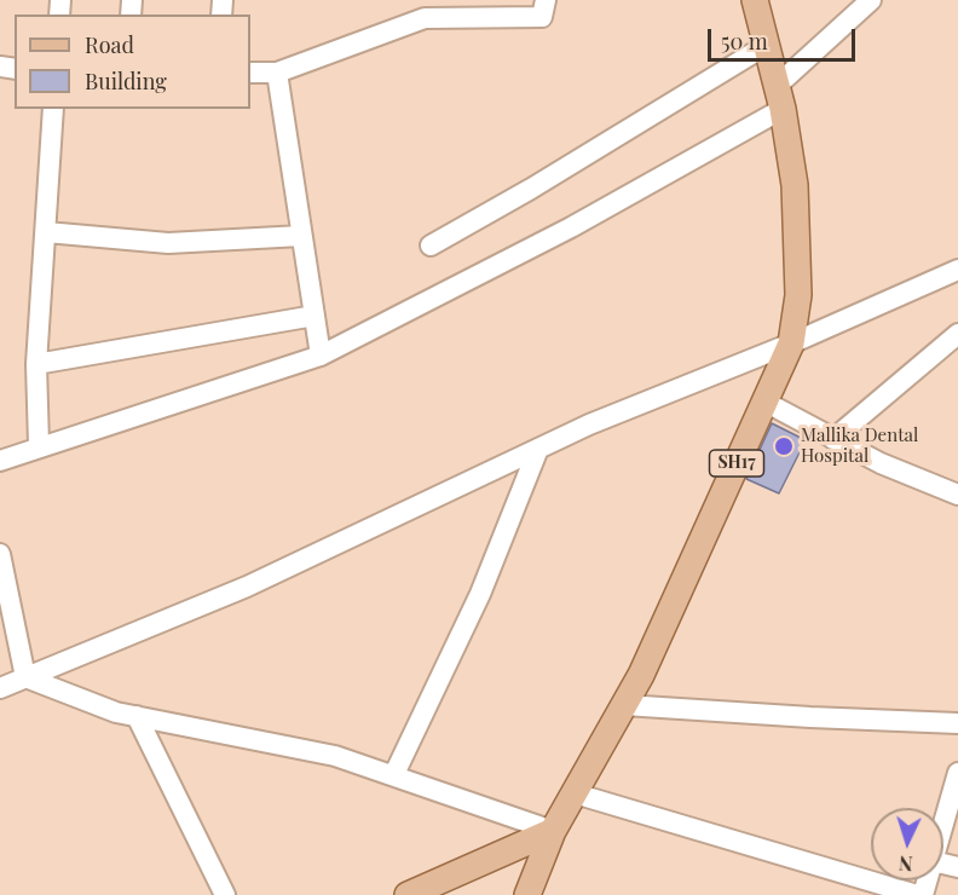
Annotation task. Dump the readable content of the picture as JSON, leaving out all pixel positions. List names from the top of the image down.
{
  "streets": {
    "main road": ["SH17"]
  },
  "places": ["Mallika Dental Hospital"],
  "legend": ["Road", "Building"],
  "scale_bar": "50 m",
  "north": "bottom"
}
